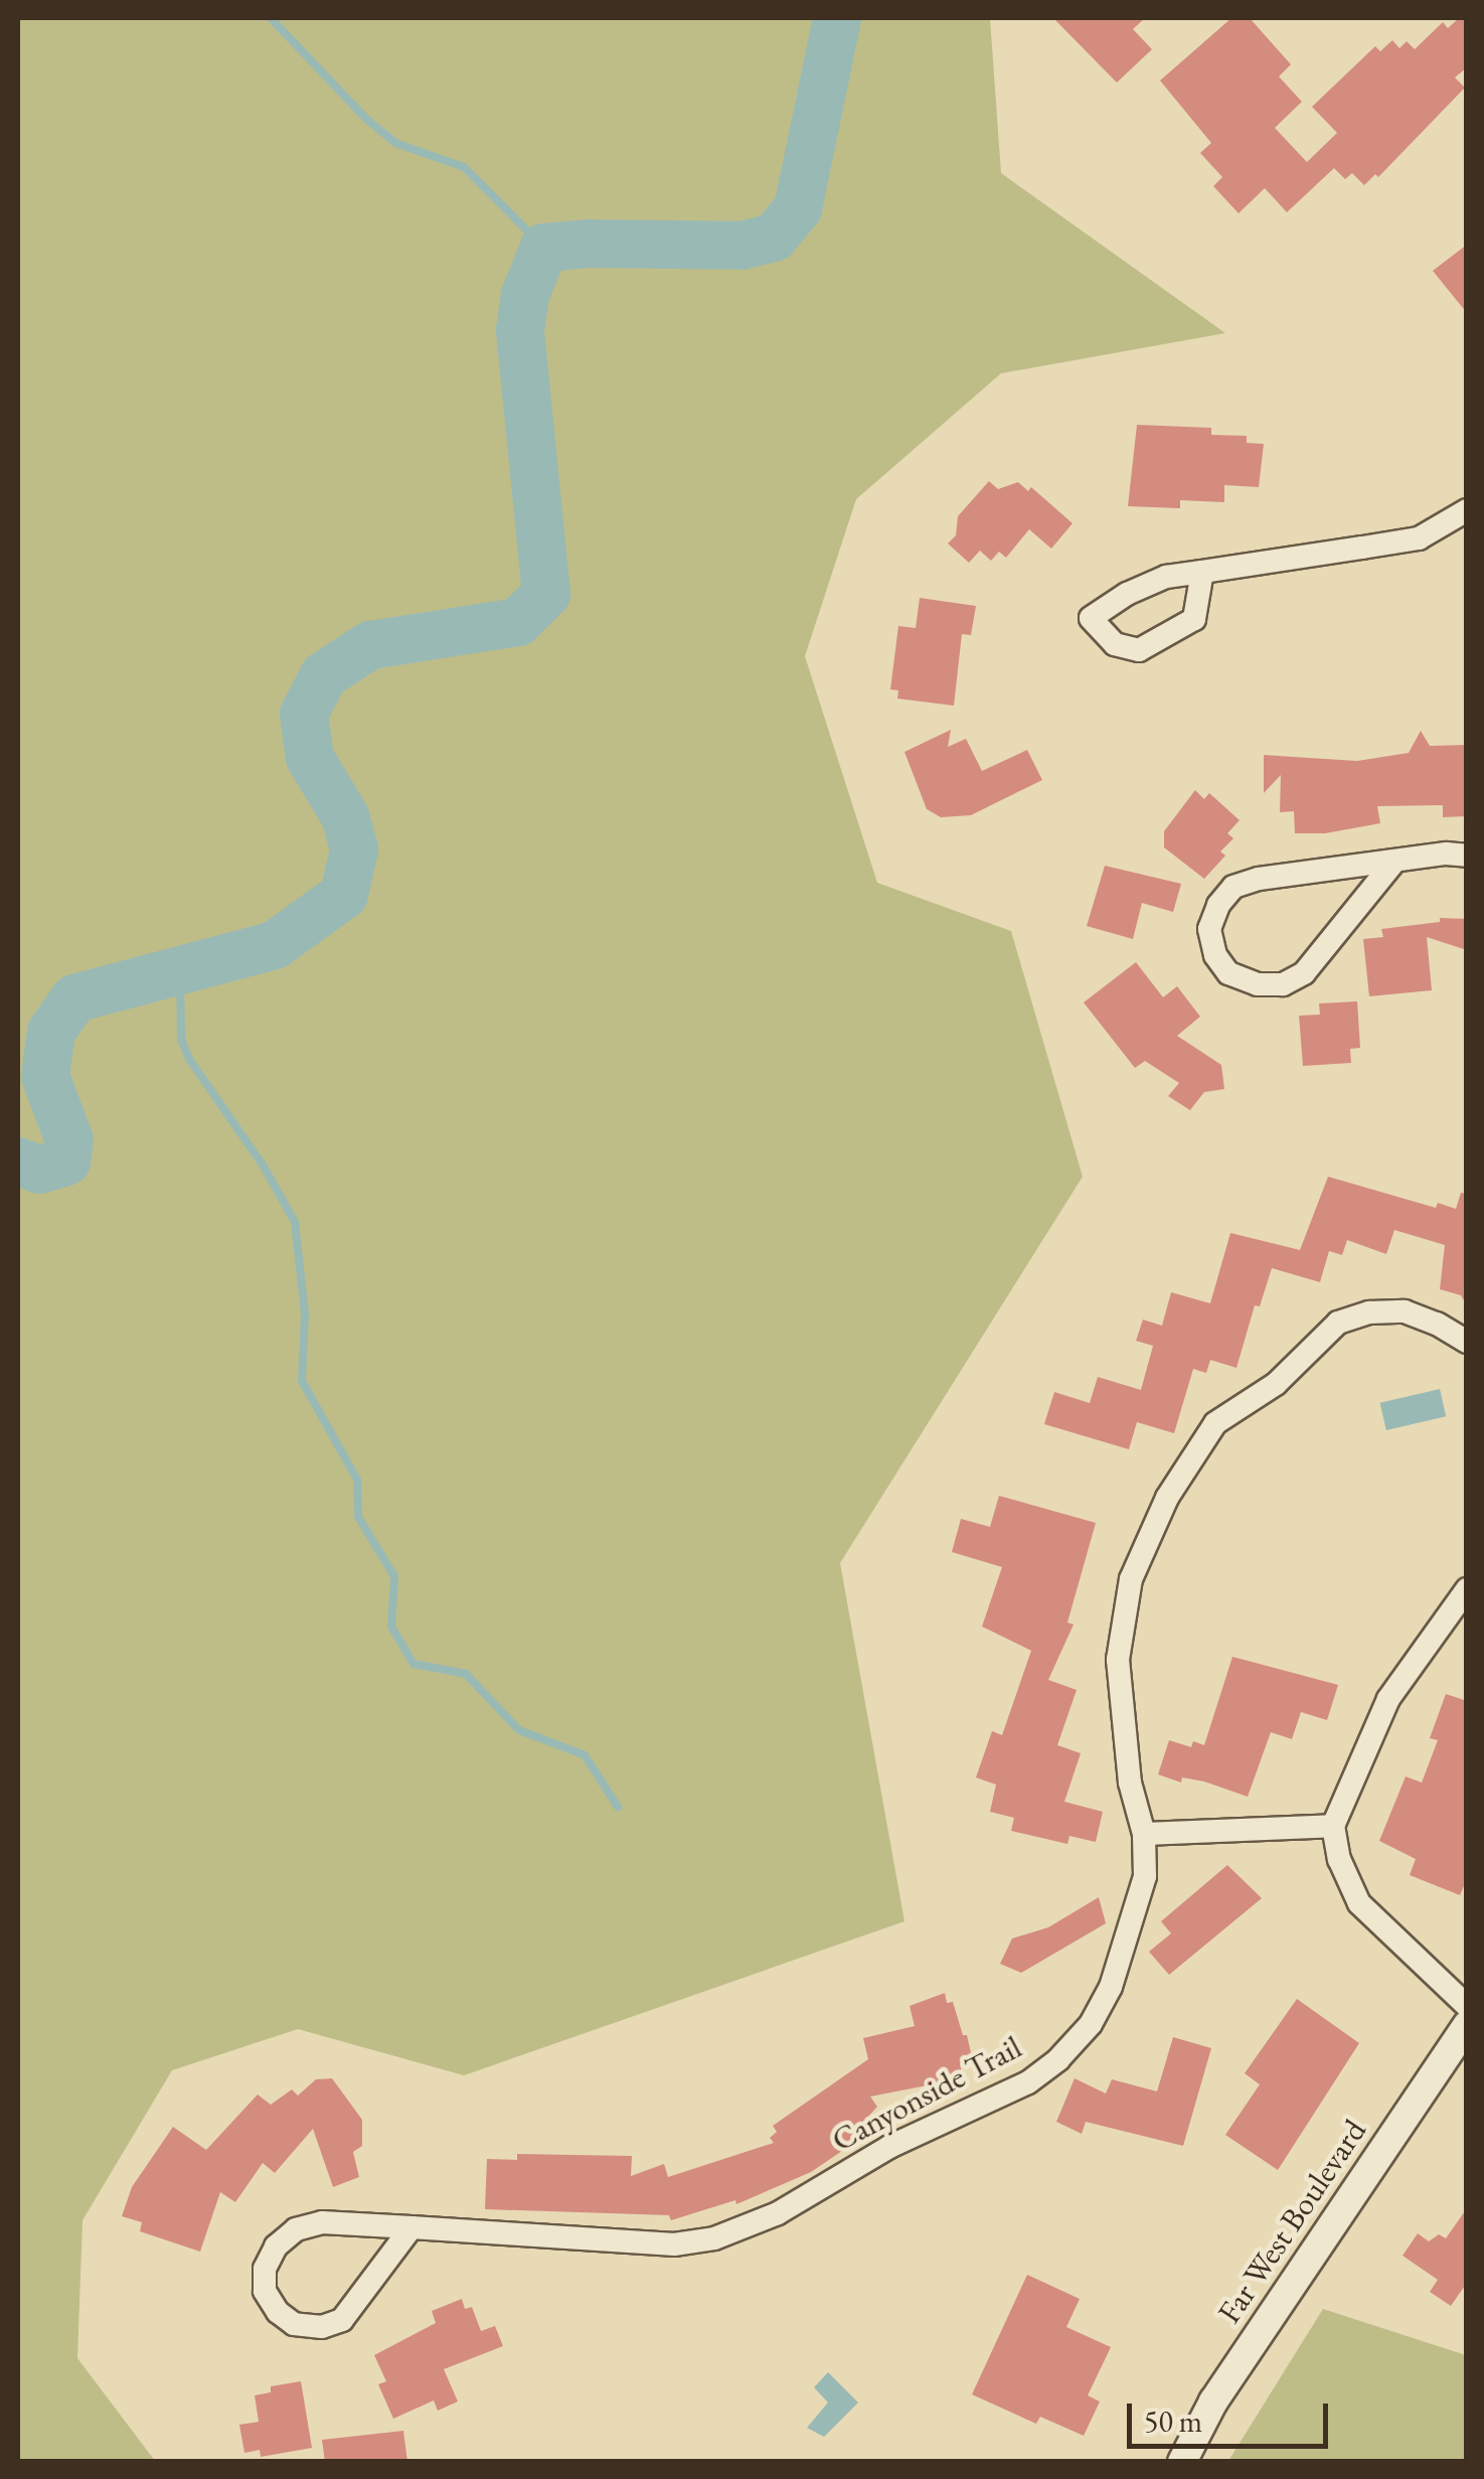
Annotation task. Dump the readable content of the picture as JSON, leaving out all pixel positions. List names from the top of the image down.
{
  "streets": {
    "street": ["Canyonside Trail", "Far West Boulevard"]
  },
  "scale_bar": "50 m"
}
